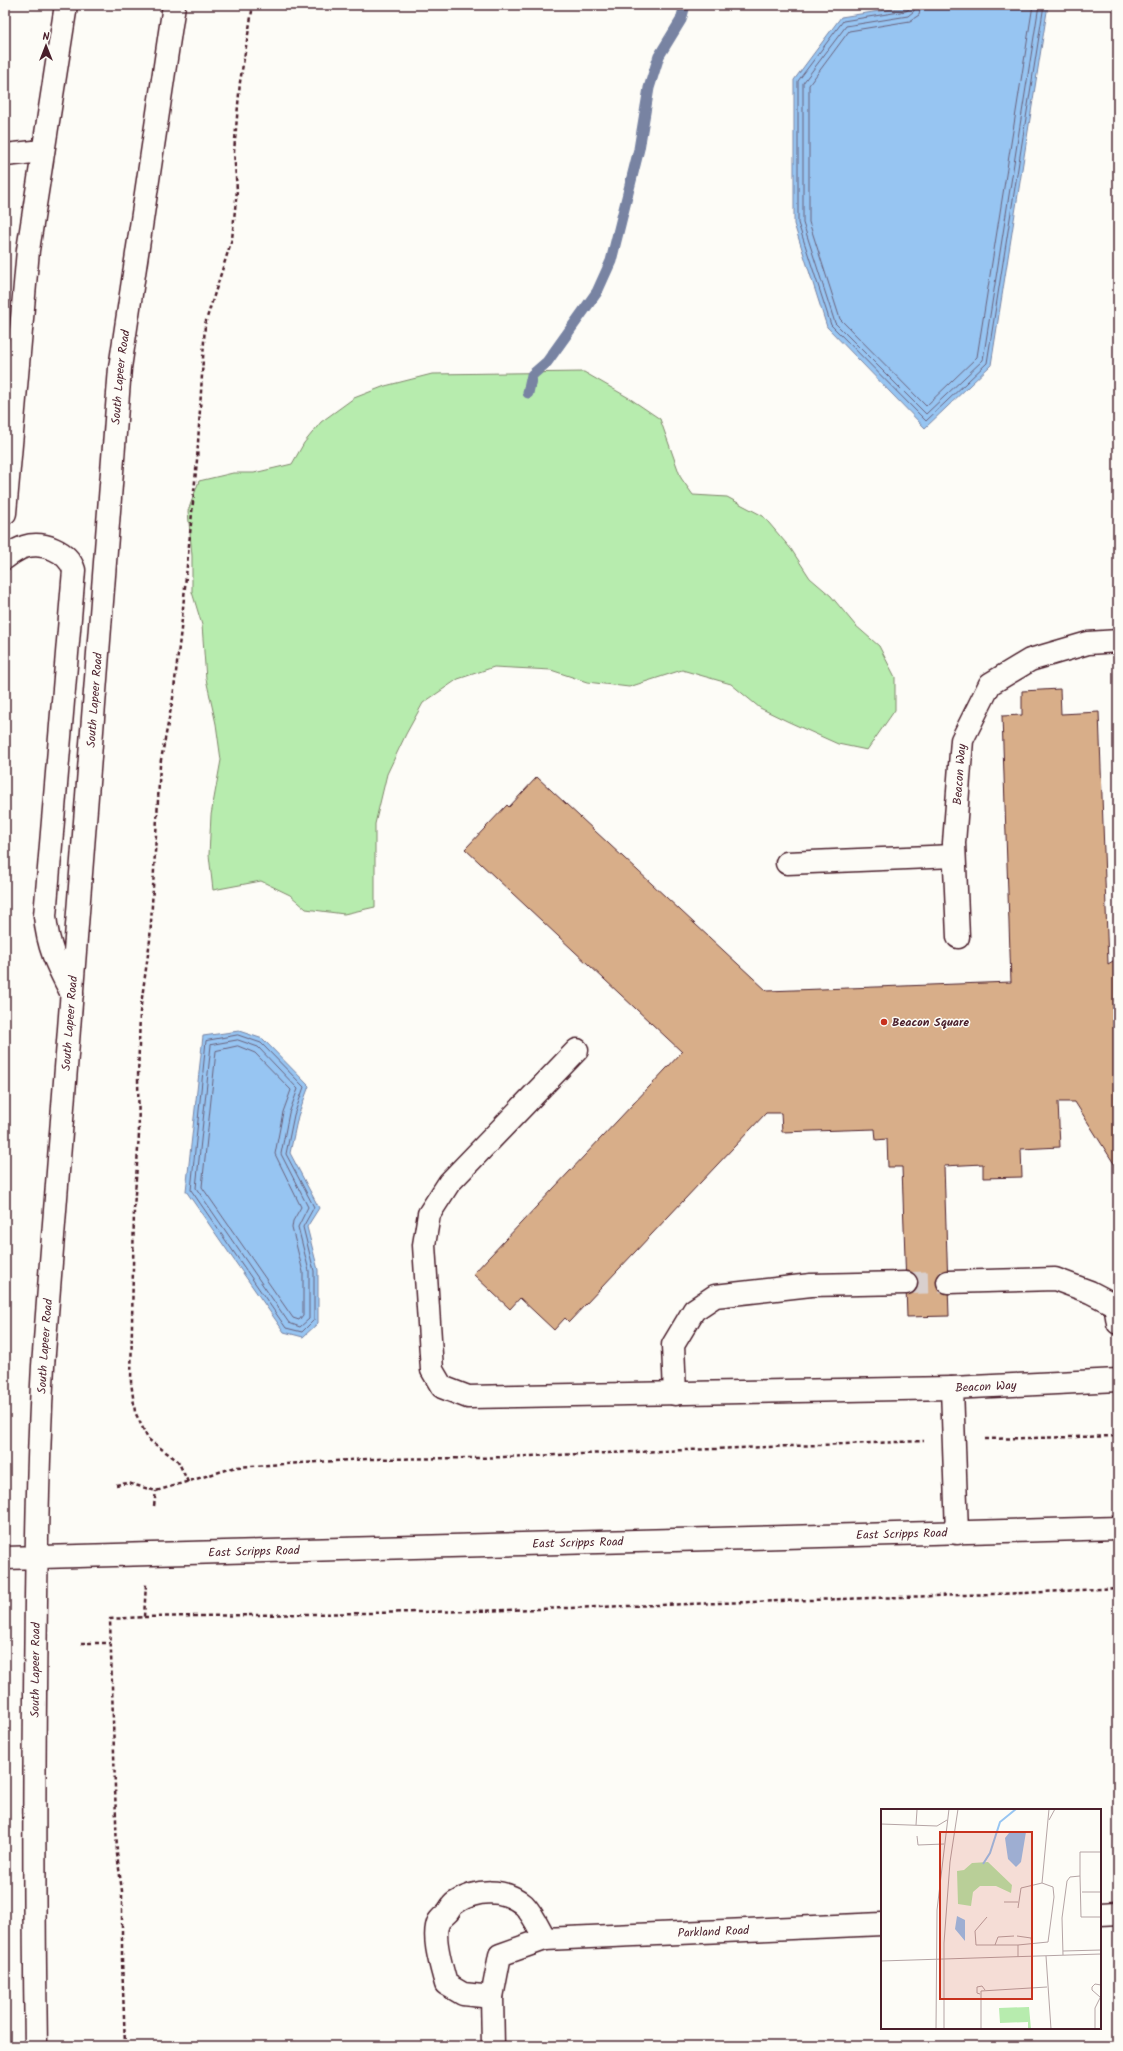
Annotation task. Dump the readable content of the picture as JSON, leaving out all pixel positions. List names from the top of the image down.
{
  "streets": {
    "main road": [
      "South Lapeer Road",
      "Beacon Way",
      "East Scripps Road",
      "Parkland Road"
    ]
  },
  "crossings": [
    ["South Lapeer Road", "East Scripps Road"],
    ["Beacon Way", "East Scripps Road"]
  ],
  "places": ["Beacon Square"],
  "north": "top"
}
